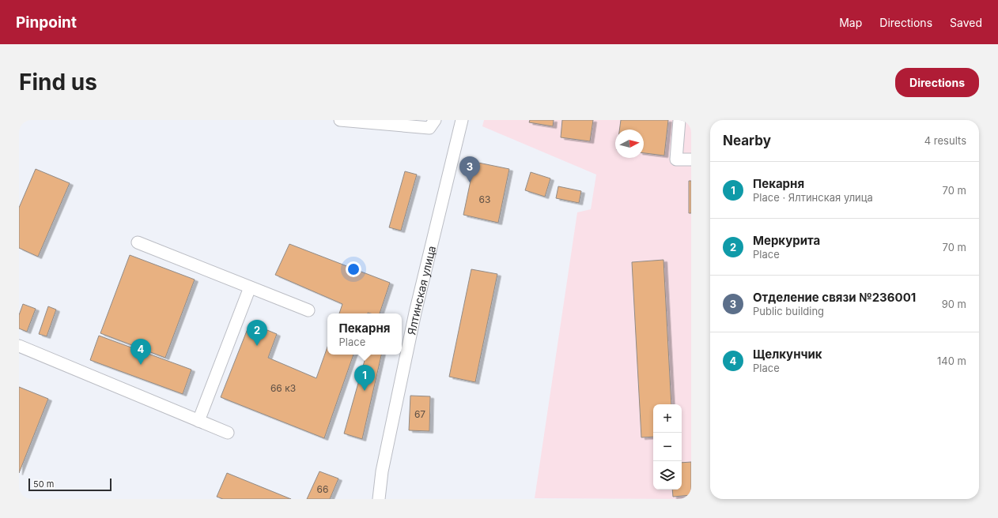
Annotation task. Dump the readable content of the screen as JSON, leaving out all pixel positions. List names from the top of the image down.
{
  "streets": {
    "street": ["Ялтинская улица"]
  },
  "house_numbers": [
    "63",
    "66 к3",
    "67",
    "66"
  ],
  "scale_bar": "50 m",
  "north": "right",
  "page": {
    "header": "Pinpoint",
    "nav": ["Map", "Directions", "Saved"],
    "buttons": "Directions",
    "title": "Find us",
    "heading": ["Nearby", "4 results"],
    "pins": [
      "3",
      "2",
      "4",
      "1"
    ],
    "list": [
      {
        "mark": "1",
        "name": "Пекарня",
        "note": "Place · Ялтинская улица",
        "value": "70 m"
      },
      {
        "mark": "2",
        "name": "Меркурита",
        "note": "Place",
        "value": "70 m"
      },
      {
        "mark": "3",
        "name": "Отделение связи №236001",
        "note": "Public building",
        "value": "90 m"
      },
      {
        "mark": "4",
        "name": "Щелкунчик",
        "note": "Place",
        "value": "140 m"
      }
    ],
    "popup": ["Пекарня", "Place"],
    "map_buttons": ["+", "−"],
    "scale": "50 m"
  }
}
